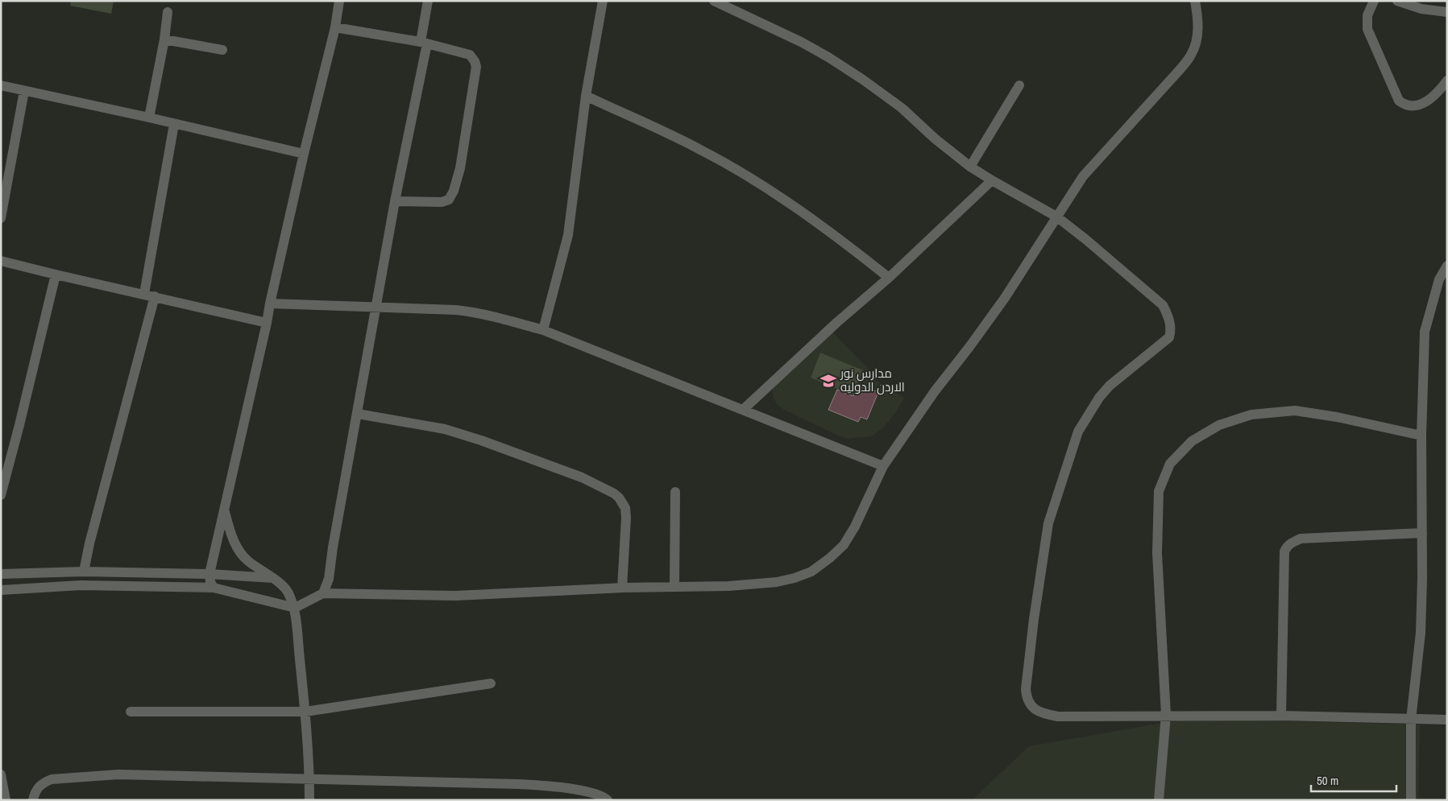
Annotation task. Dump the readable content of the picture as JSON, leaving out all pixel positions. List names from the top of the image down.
{
  "places": {
    "school or university": ["مدارس نور الاردن الدوليه"]
  },
  "scale_bar": "50 m"
}
